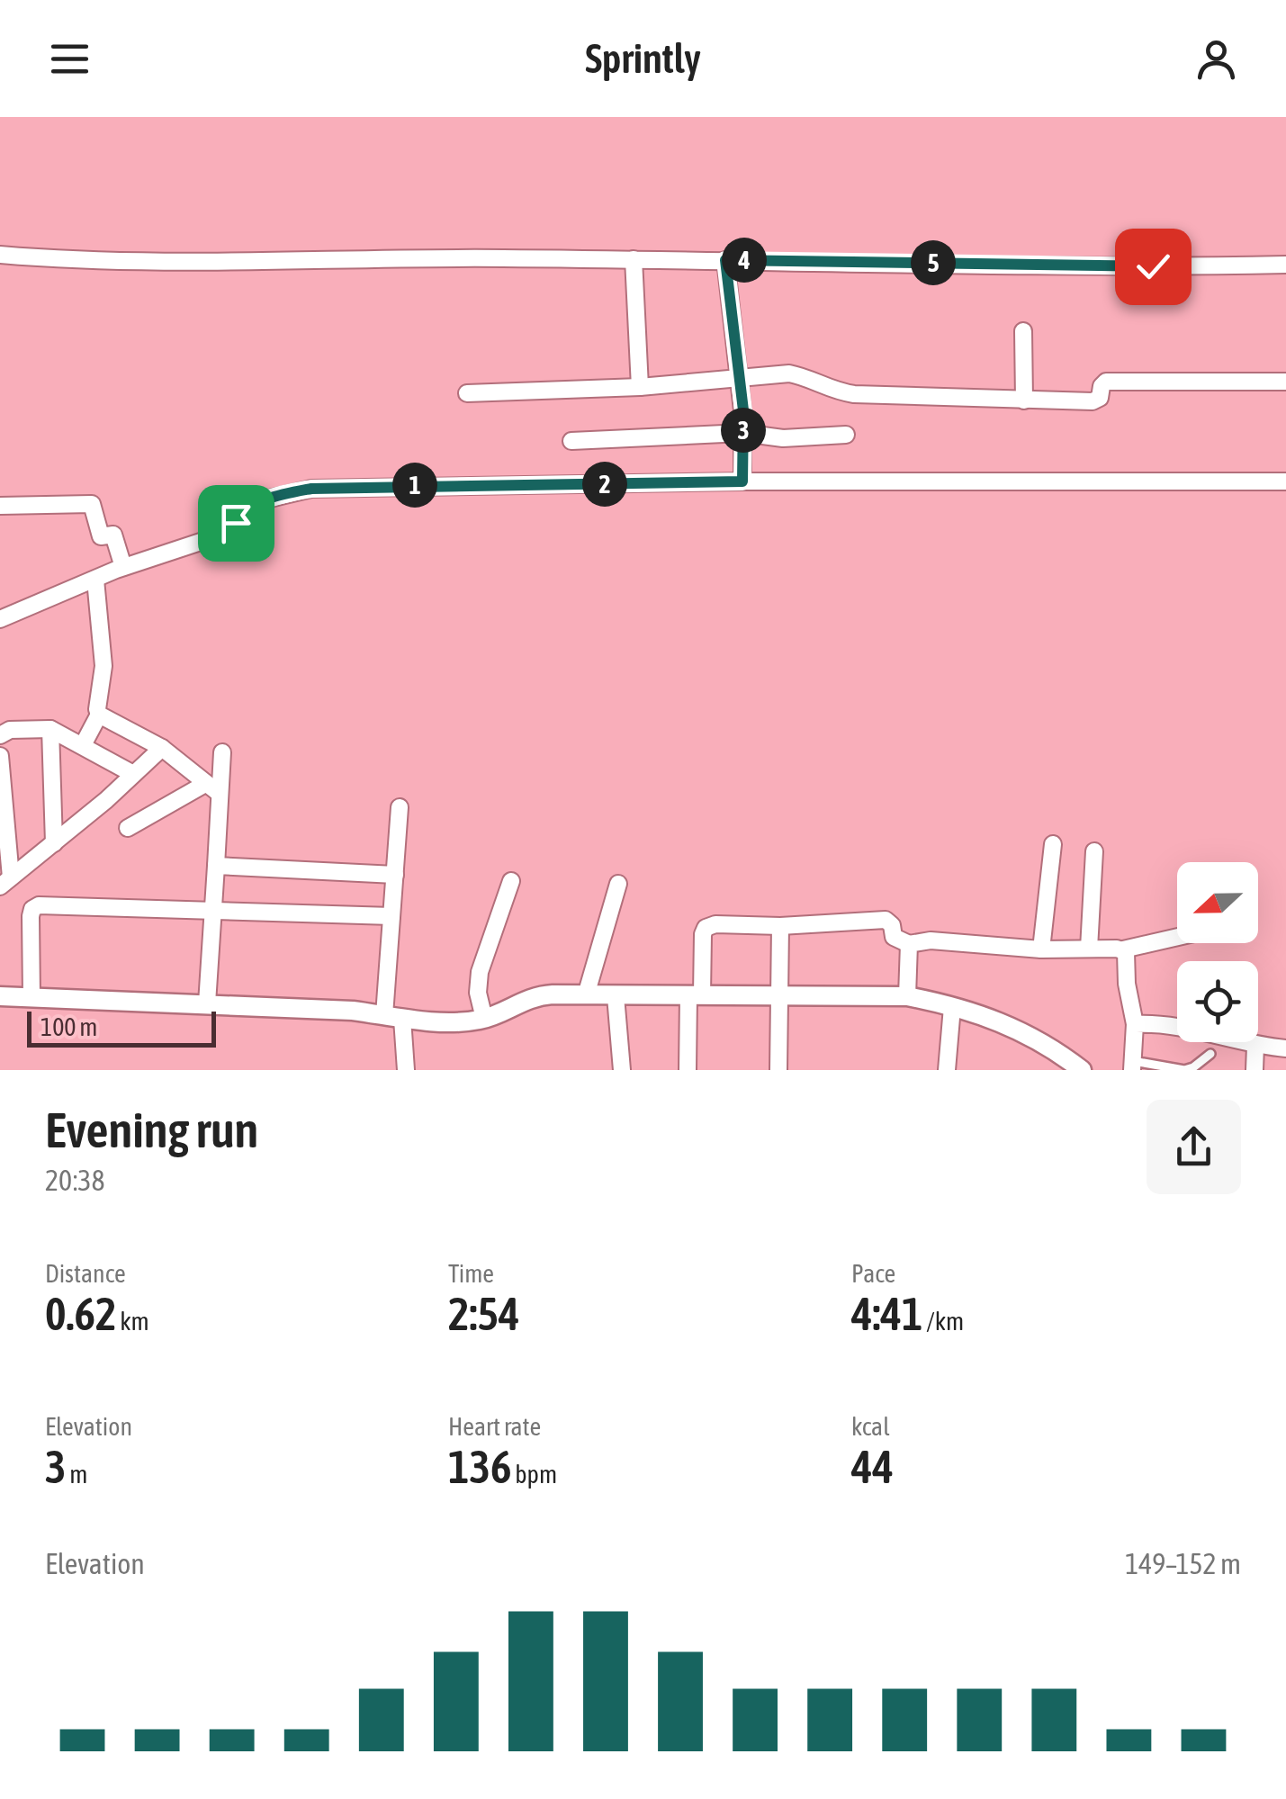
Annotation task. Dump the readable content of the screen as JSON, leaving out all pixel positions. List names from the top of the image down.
{
  "scale_bar": "100 m",
  "north": "left",
  "page": {
    "header": "Sprintly",
    "pins": [
      "4",
      "5",
      "3",
      "2",
      "1"
    ],
    "scale": "100 m",
    "heading": ["Evening run", "20:38"],
    "stats": [
      ["Distance", "0.62 km"],
      ["Time", "2:54"],
      ["Pace", "4:41 /km"],
      ["Elevation", "3 m"],
      ["Heart rate", "136 bpm"],
      ["kcal", "44"]
    ],
    "chart": ["Elevation", "149–152 m"]
  }
}
